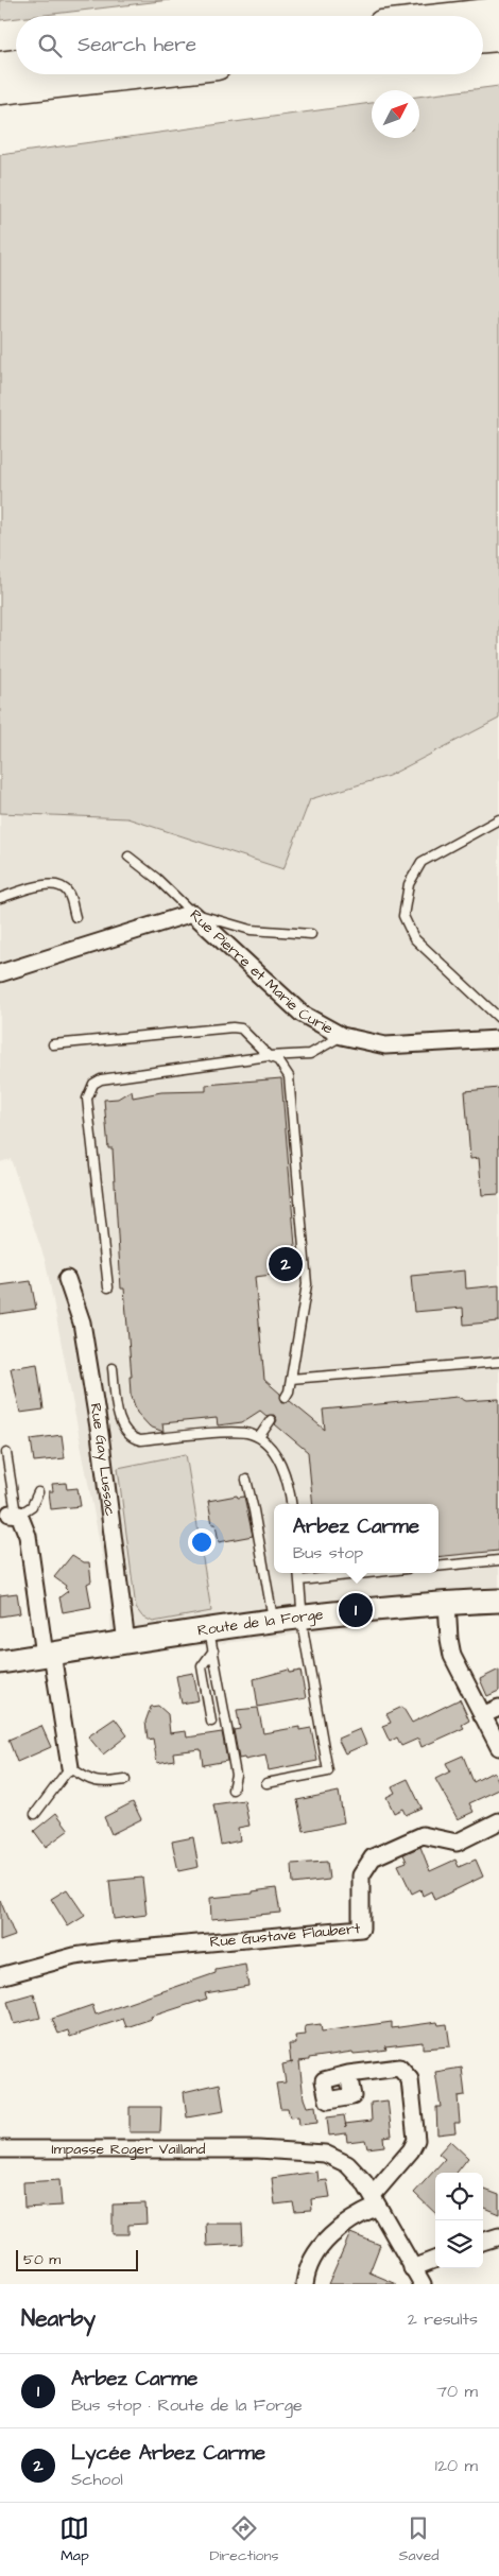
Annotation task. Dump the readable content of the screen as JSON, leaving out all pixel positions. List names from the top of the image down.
{
  "streets": {
    "main road": ["Route de la Forge"],
    "street": [
      "Rue Pierre et Marie Curie",
      "Rue Gay Lussac",
      "Rue Gustave Flaubert",
      "Impasse Roger Vailland"
    ]
  },
  "crossings": [
    ["Rue Gay Lussac", "Route de la Forge"]
  ],
  "scale_bar": "50 m",
  "north": "top right",
  "page": {
    "search": "Search here",
    "pins": ["2", "1"],
    "popup": ["Arbez Carme", "Bus stop"],
    "scale": "50 m",
    "heading": ["Nearby", "2 results"],
    "list": [
      {
        "mark": "1",
        "name": "Arbez Carme",
        "note": "Bus stop · Route de la Forge",
        "value": "70 m"
      },
      {
        "mark": "2",
        "name": "Lycée Arbez Carme",
        "note": "School",
        "value": "120 m"
      }
    ],
    "nav": ["Map", "Directions", "Saved"]
  }
}
